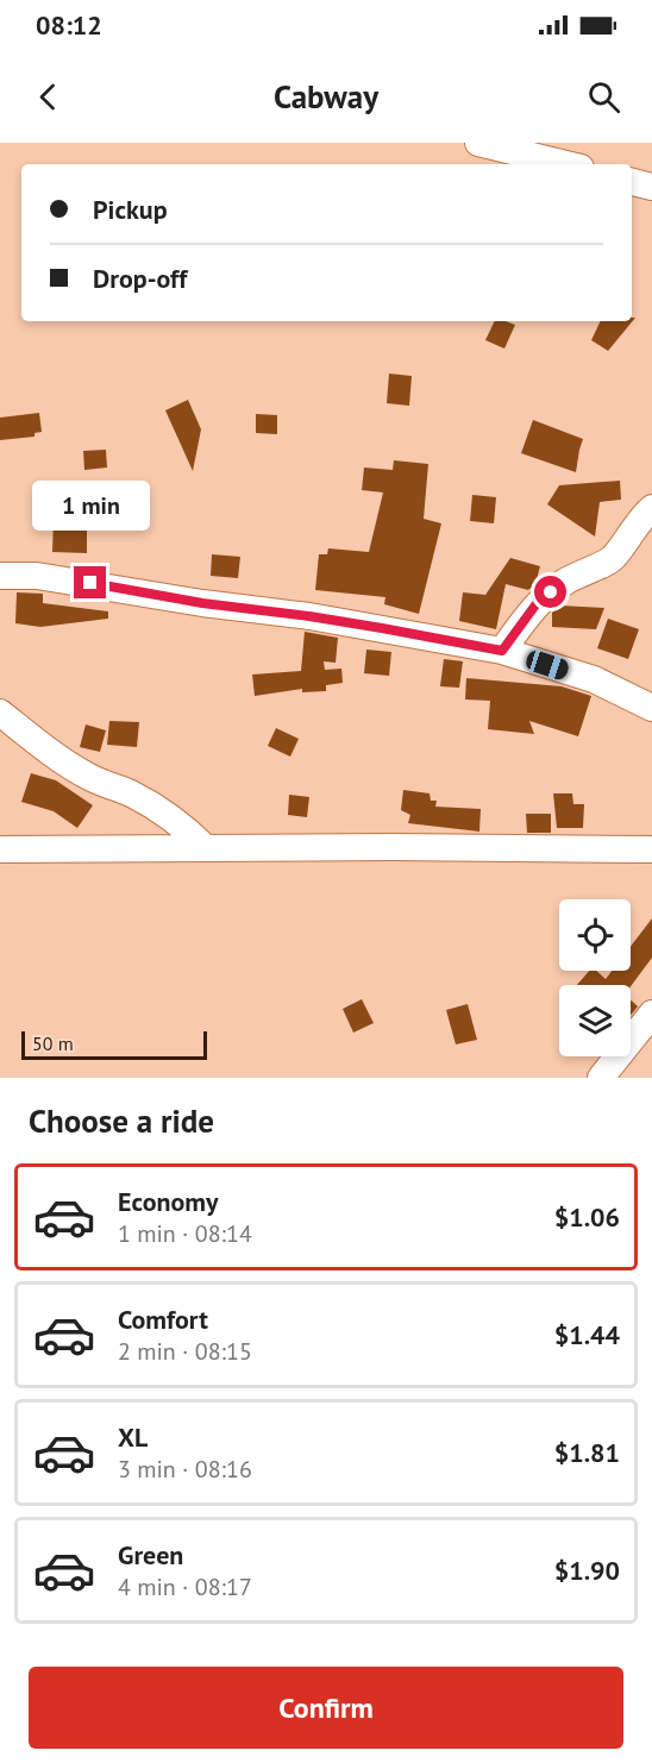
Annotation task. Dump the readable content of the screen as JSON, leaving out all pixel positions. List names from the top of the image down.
{
  "scale_bar": "50 m",
  "page": {
    "status": "08:12",
    "header": "Cabway",
    "banner": ["Pickup", "Drop-off"],
    "bubble": "1 min",
    "scale": "50 m",
    "heading": "Choose a ride",
    "list": [
      {
        "name": "Economy",
        "note": "1 min · 08:14",
        "value": "$1.06"
      },
      {
        "name": "Comfort",
        "note": "2 min · 08:15",
        "value": "$1.44"
      },
      {
        "name": "XL",
        "note": "3 min · 08:16",
        "value": "$1.81"
      },
      {
        "name": "Green",
        "note": "4 min · 08:17",
        "value": "$1.90"
      }
    ],
    "buttons": "Confirm"
  }
}
